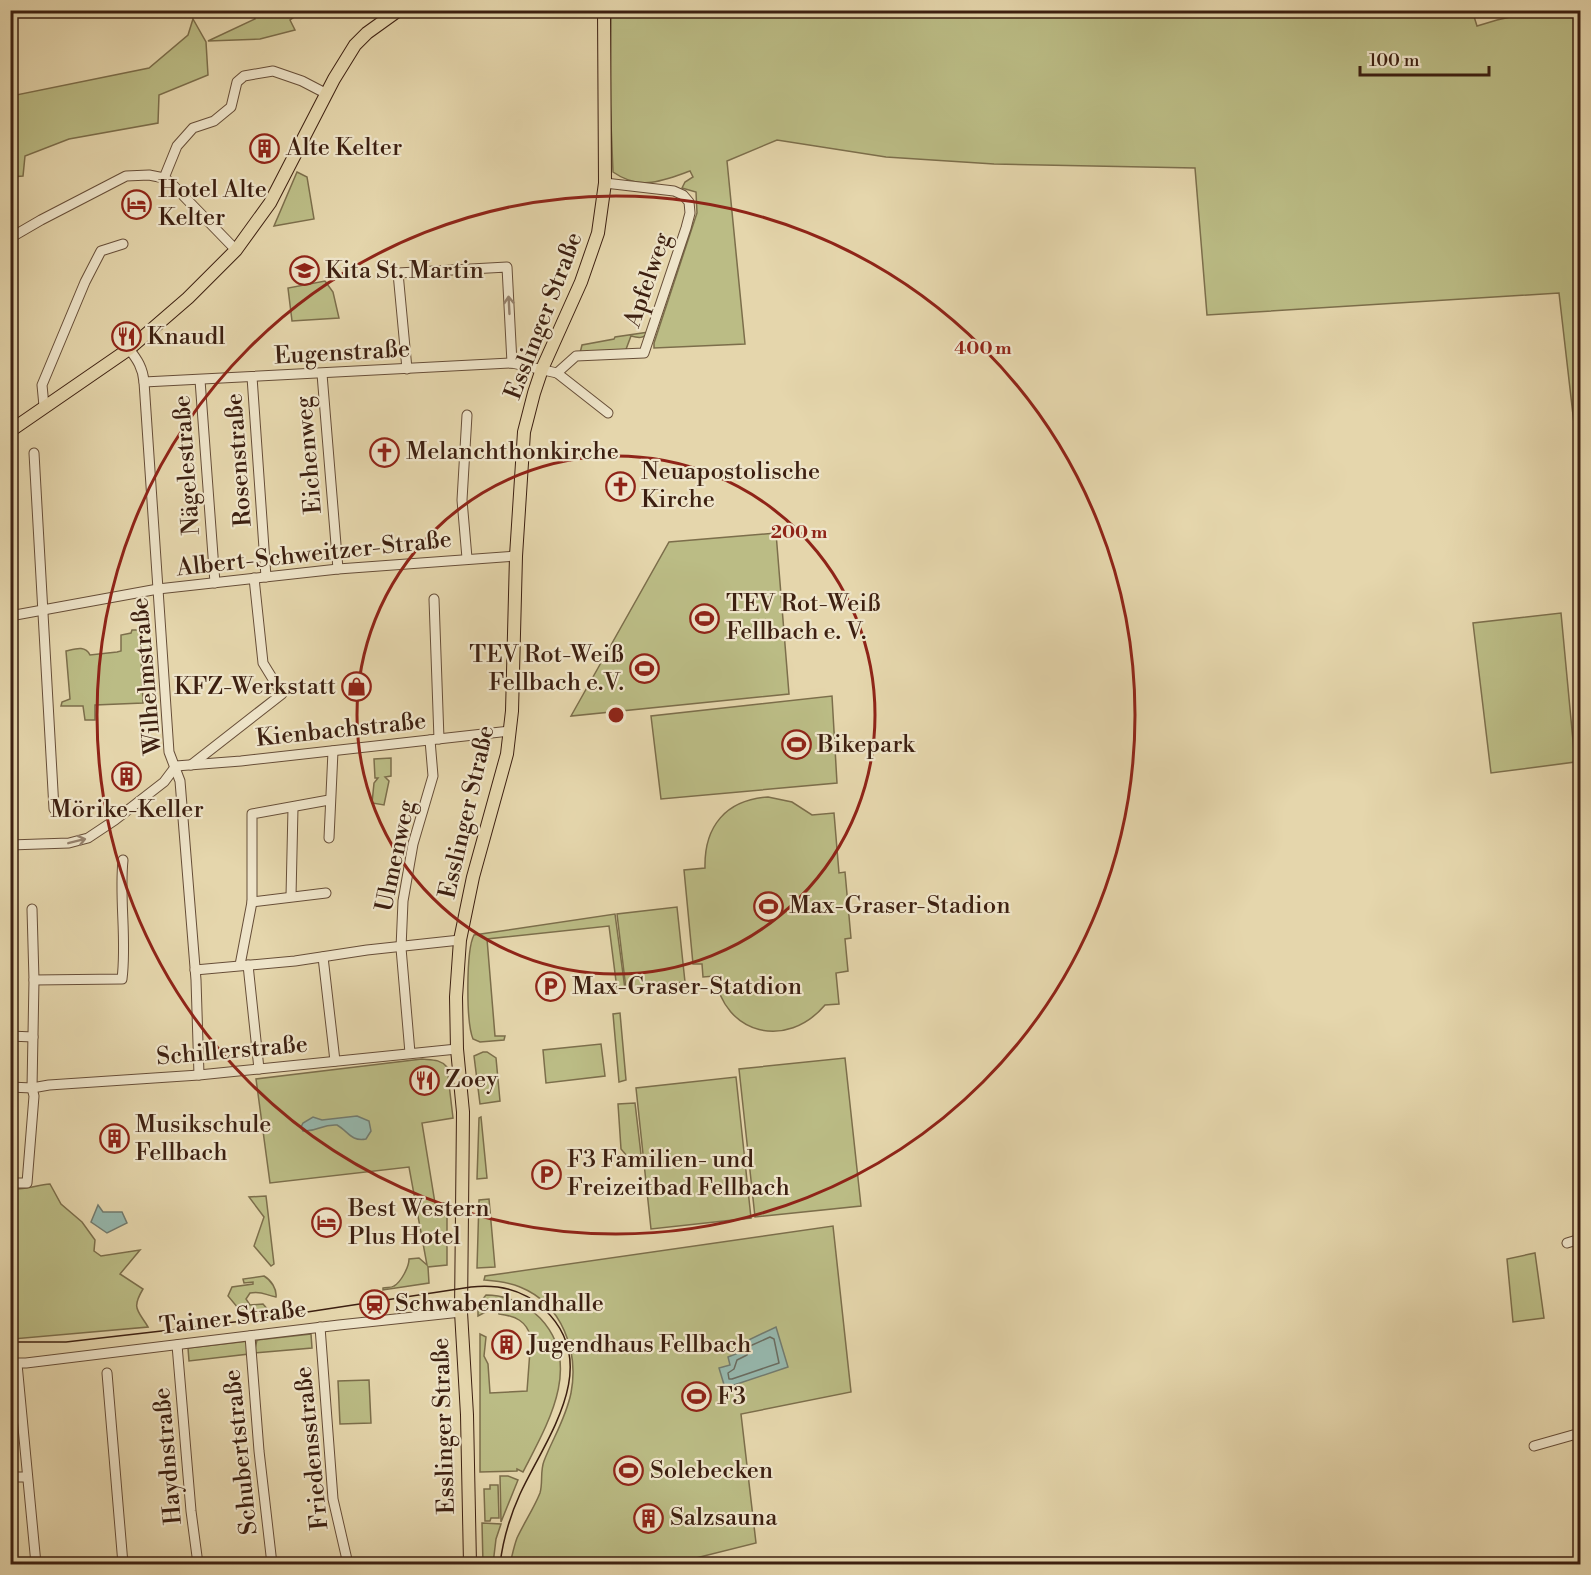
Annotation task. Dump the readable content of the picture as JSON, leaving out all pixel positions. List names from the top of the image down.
{
  "streets": {
    "main road": ["Esslinger Straße"],
    "street": [
      "Apfelweg",
      "Eugenstraße",
      "Eichenweg",
      "Rosenstraße",
      "Nägelestraße",
      "Albert-Schweitzer-Straße",
      "Wilhelmstraße",
      "Kienbachstraße",
      "Ulmenweg",
      "Schillerstraße",
      "Tainer Straße",
      "Friedensstraße",
      "Schubertstraße",
      "Haydnstraße"
    ]
  },
  "crossings": [
    ["Apfelweg", "Esslinger Straße"],
    ["Esslinger Straße", "Eugenstraße"],
    ["Esslinger Straße", "Albert-Schweitzer-Straße"],
    ["Esslinger Straße", "Kienbachstraße"],
    ["Esslinger Straße", "Schillerstraße"],
    ["Esslinger Straße", "Tainer Straße"],
    ["Eugenstraße", "Eichenweg"],
    ["Eugenstraße", "Rosenstraße"],
    ["Eugenstraße", "Nägelestraße"],
    ["Eugenstraße", "Wilhelmstraße"],
    ["Eichenweg", "Albert-Schweitzer-Straße"],
    ["Rosenstraße", "Albert-Schweitzer-Straße"],
    ["Nägelestraße", "Albert-Schweitzer-Straße"],
    ["Albert-Schweitzer-Straße", "Wilhelmstraße"],
    ["Wilhelmstraße", "Kienbachstraße"],
    ["Wilhelmstraße", "Schillerstraße"],
    ["Kienbachstraße", "Ulmenweg"],
    ["Ulmenweg", "Schillerstraße"],
    ["Tainer Straße", "Friedensstraße"],
    ["Tainer Straße", "Schubertstraße"],
    ["Tainer Straße", "Haydnstraße"]
  ],
  "places": {
    "building": [
      "Alte Kelter",
      "Mörike-Keller",
      "Musikschule Fellbach",
      "Jugendhaus Fellbach",
      "Salzsauna"
    ],
    "hotel": ["Hotel Alte Kelter", "Best Western Plus Hotel"],
    "school or university": ["Kita St. Martin"],
    "restaurant": ["Knaudl", "Zoey"],
    "church": ["Melanchthonkirche", "Neuapostolische Kirche"],
    "sports": [
      "TEV Rot-Weiß Fellbach e. V.",
      "TEV Rot-Weiß Fellbach e.V.",
      "Bikepark",
      "Max-Graser-Stadion",
      "F3",
      "Solebecken"
    ],
    "shop": ["KFZ-Werkstatt"],
    "parking": ["Max-Graser-Statdion", "F3 Familien- und Freizeitbad Fellbach"],
    "station": ["Schwabenlandhalle"]
  },
  "scale_bar": "100 m",
  "rings": ["400 m", "200 m"]
}
